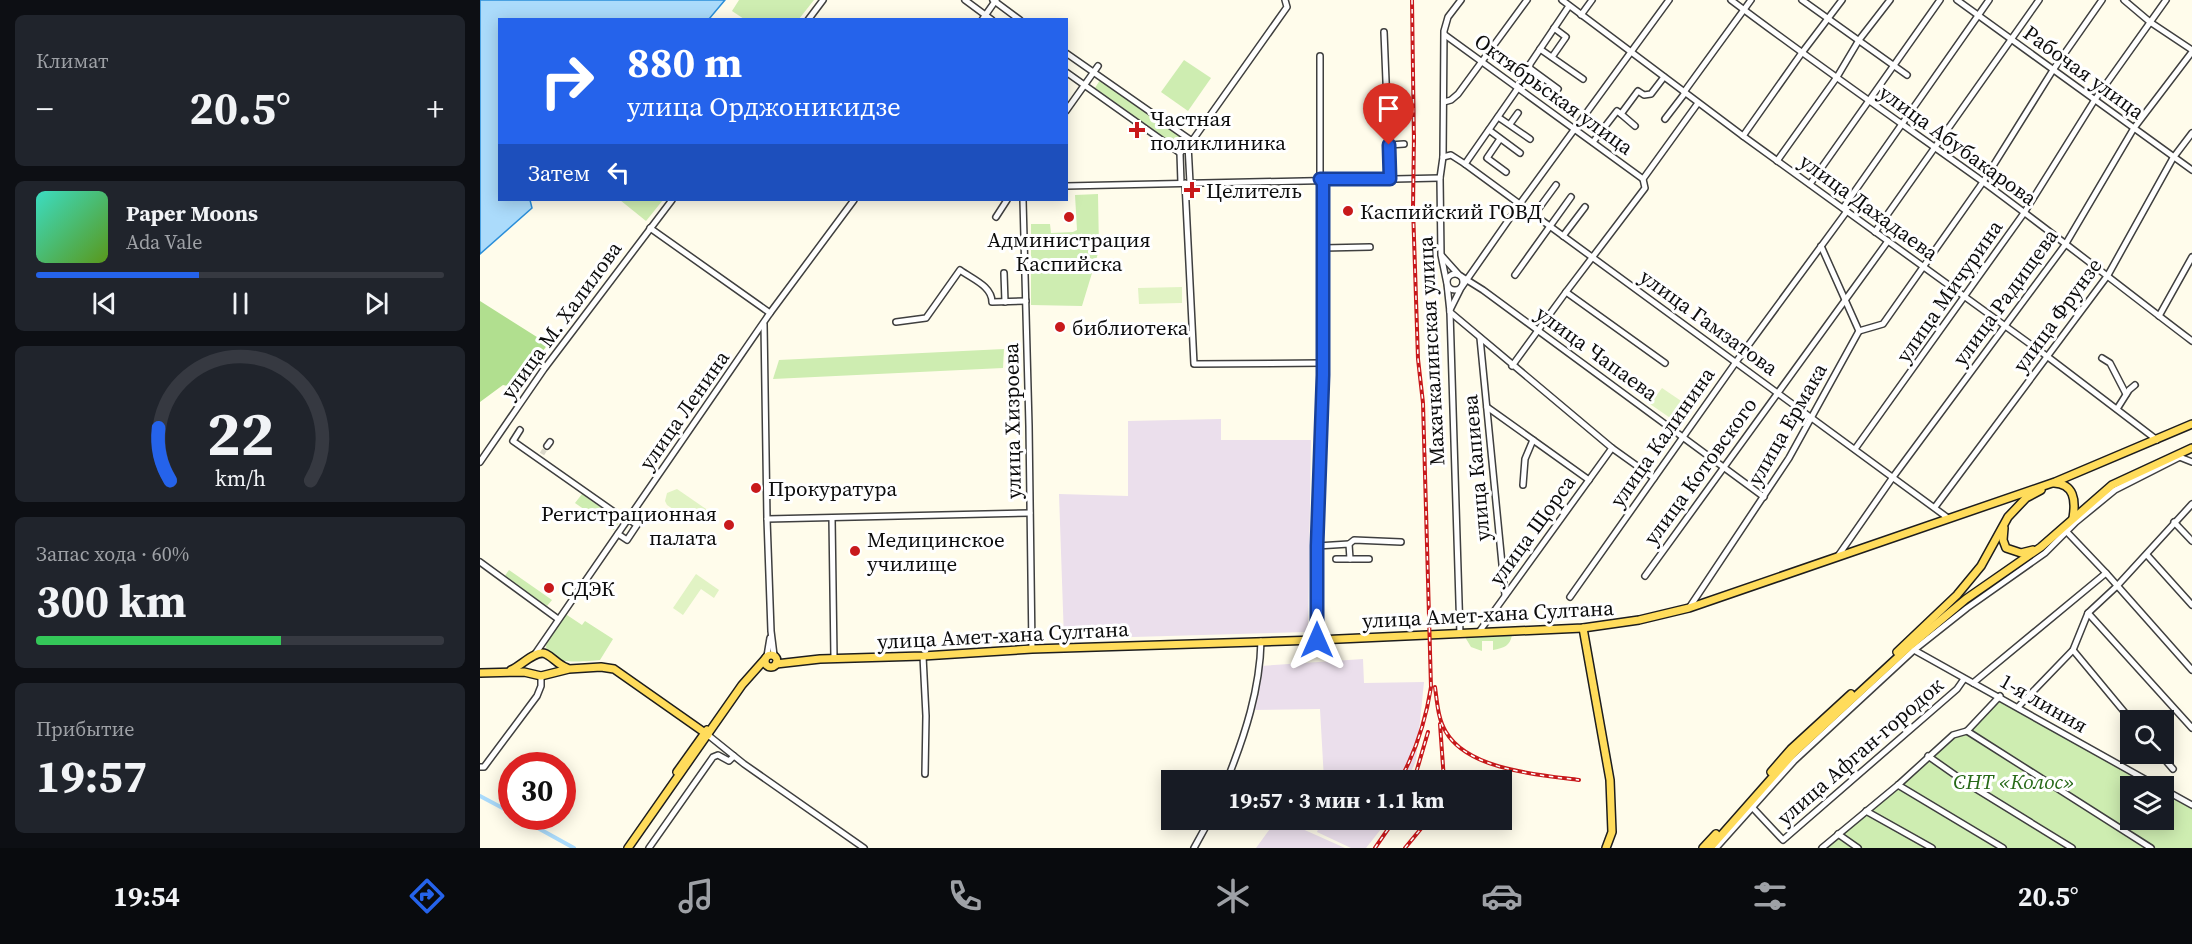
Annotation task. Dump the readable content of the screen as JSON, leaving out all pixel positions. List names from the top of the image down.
{
  "streets": {
    "main road": ["улица Амет-хана Султана"],
    "street": [
      "Рабочая улица",
      "Октябрьская улица",
      "улица Абубакарова",
      "улица Дахадаева",
      "улица Мичурина",
      "улица Радищева",
      "улица Фрунзе",
      "улица М. Халилова",
      "улица Гамзатова",
      "Махачкалинская улица",
      "улица Чапаева",
      "улица Ленина",
      "улица Хизроева",
      "улица Ермака",
      "улица Калинина",
      "улица Капиева",
      "улица Котовского",
      "улица Щорса",
      "1-я линия",
      "улица Афган-городок"
    ]
  },
  "crossings": [
    ["Рабочая улица", "улица Мичурина"],
    ["Рабочая улица", "улица Радищева"],
    ["Рабочая улица", "улица Фрунзе"],
    ["Рабочая улица", "улица Калинина"],
    ["Октябрьская улица", "Махачкалинская улица"],
    ["улица Абубакарова", "улица Мичурина"],
    ["улица Абубакарова", "улица Радищева"],
    ["улица Абубакарова", "улица Фрунзе"],
    ["улица Абубакарова", "улица Калинина"],
    ["улица Дахадаева", "улица Мичурина"],
    ["улица Дахадаева", "улица Радищева"],
    ["улица Дахадаева", "улица Фрунзе"],
    ["улица Дахадаева", "улица Калинина"],
    ["улица Дахадаева", "улица Котовского"],
    ["улица Мичурина", "улица Гамзатова"],
    ["улица Радищева", "улица Гамзатова"],
    ["улица Радищева", "улица Амет-хана Султана"],
    ["улица Фрунзе", "улица Гамзатова"],
    ["улица Гамзатова", "Махачкалинская улица"],
    ["улица Гамзатова", "улица Ермака"],
    ["улица Гамзатова", "улица Калинина"],
    ["улица Гамзатова", "улица Котовского"],
    ["улица Гамзатова", "улица Амет-хана Султана"],
    ["Махачкалинская улица", "улица Чапаева"],
    ["Махачкалинская улица", "улица Амет-хана Султана"],
    ["улица Чапаева", "улица Ермака"],
    ["улица Чапаева", "улица Калинина"],
    ["улица Чапаева", "улица Котовского"],
    ["улица Хизроева", "улица Амет-хана Султана"],
    ["улица Ермака", "улица Амет-хана Султана"],
    ["улица Капиева", "улица Щорса"],
    ["улица Щорса", "улица Амет-хана Султана"],
    ["1-я линия", "улица Афган-городок"]
  ],
  "parks": ["СНТ «Колос»"],
  "places": {
    "health": ["Частная поликлиника", "Целитель"],
    "other": [
      "Каспийский ГОВД",
      "Администрация Каспийска",
      "библиотека",
      "Прокуратура",
      "Регистрационная палата",
      "Медицинское училище",
      "СДЭК"
    ]
  },
  "page": {
    "tile": [
      "Климат",
      ["Запас хода · 60%", "300 km"],
      ["Прибытие", "19:57"]
    ],
    "turn": ["880 m", "улица Орджоникидзе"],
    "heat": ["−", "20.5°", "+"],
    "then": "Затем",
    "song": ["Paper Moons", "Ada Vale"],
    "limit": "30",
    "trip": "19:57 · 3 мин · 1.1 km",
    "tabs": ["19:54", "20.5°"],
    "gauge": ["22", "km/h"]
  }
}
